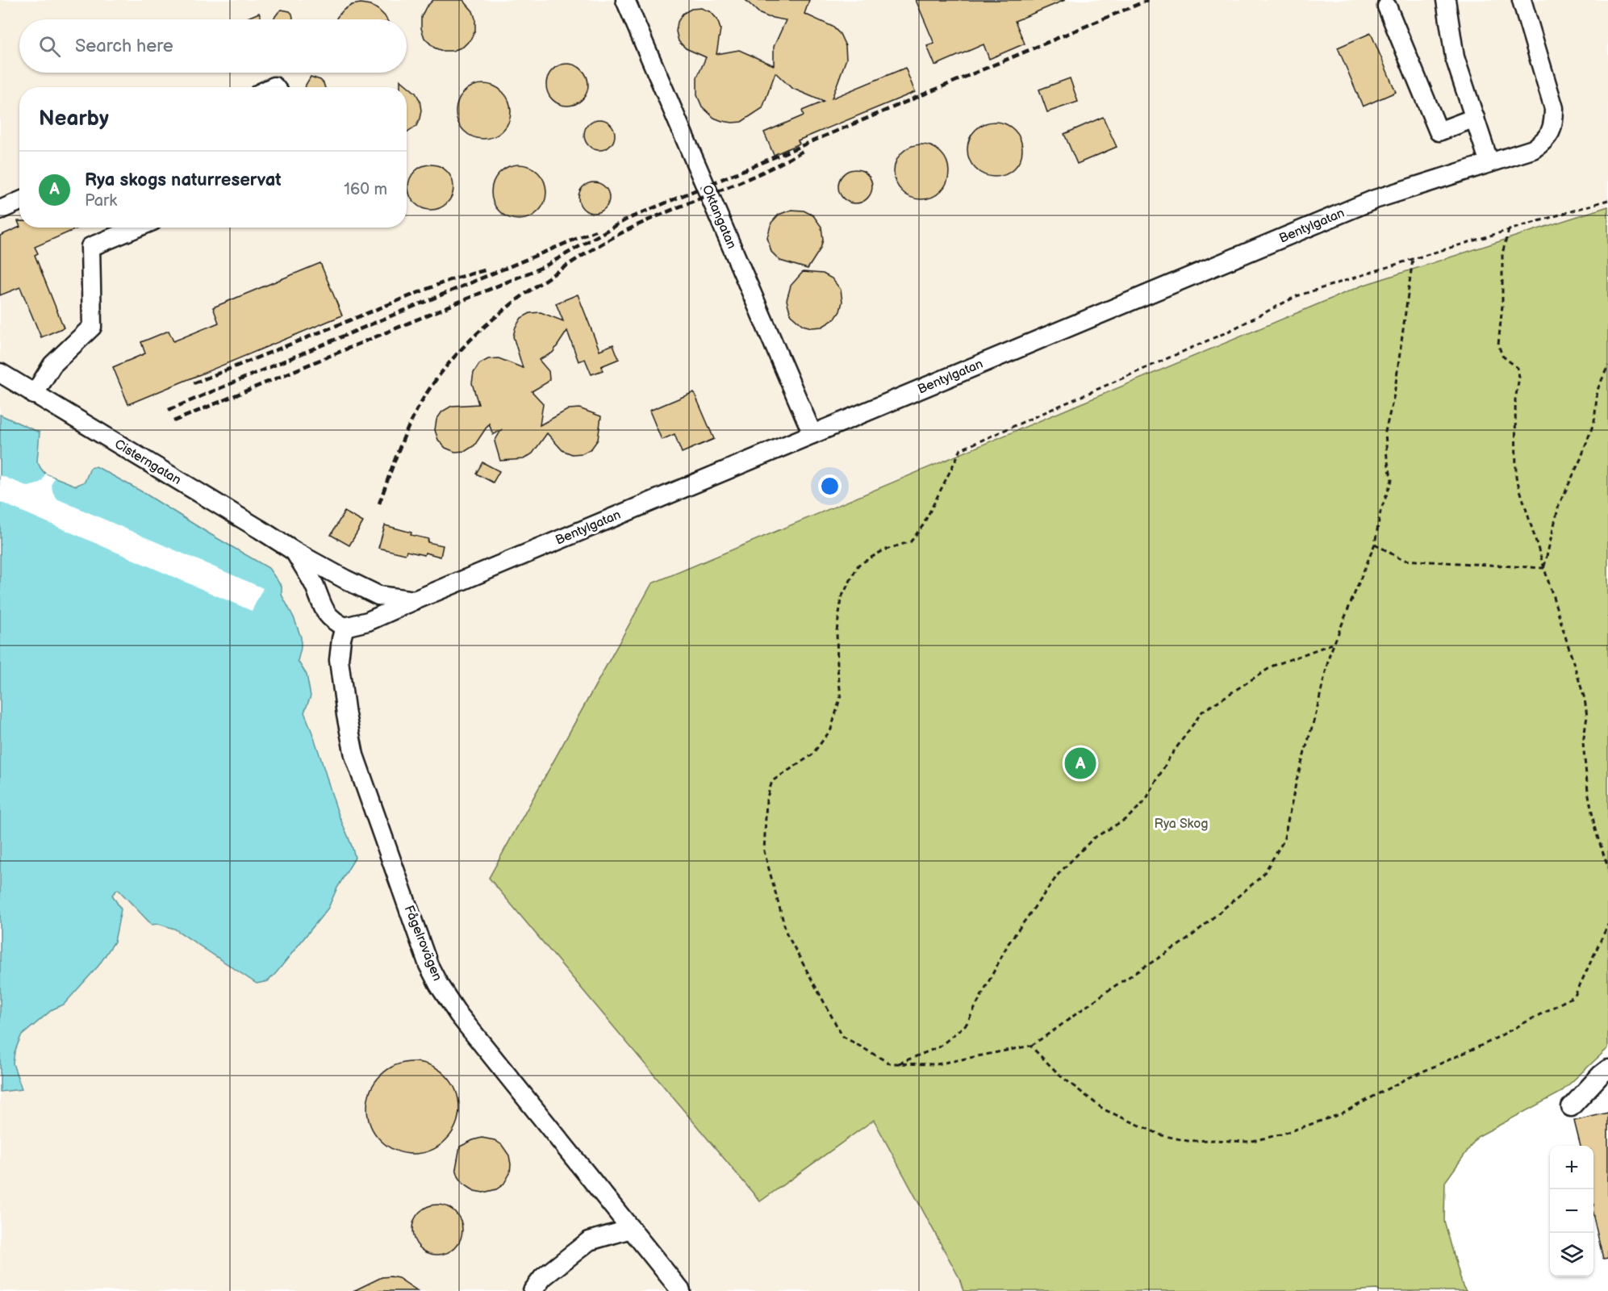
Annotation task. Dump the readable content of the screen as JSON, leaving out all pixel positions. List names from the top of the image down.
{
  "streets": {
    "lane": [
      "Oktangatan",
      "Bentylgatan",
      "Cisterngatan",
      "Fågelrovägen"
    ]
  },
  "crossings": [
    ["Oktangatan", "Bentylgatan"],
    ["Bentylgatan", "Cisterngatan"],
    ["Cisterngatan", "Fågelrovägen"]
  ],
  "parks": ["Rya Skog"],
  "page": {
    "search": "Search here",
    "heading": "Nearby",
    "list": [
      {
        "mark": "A",
        "name": "Rya skogs naturreservat",
        "note": "Park",
        "value": "160 m"
      }
    ],
    "pins": "A",
    "map_buttons": ["+", "−"]
  }
}
